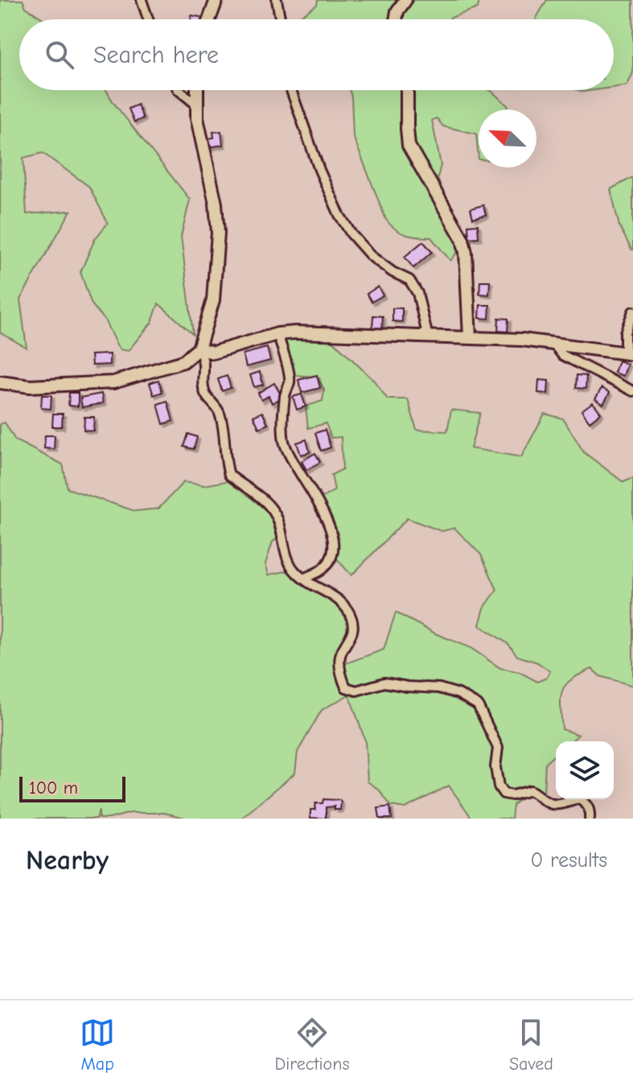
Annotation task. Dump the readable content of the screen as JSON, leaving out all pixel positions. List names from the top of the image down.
{
  "scale_bar": "100 m",
  "north": "top left",
  "page": {
    "search": "Search here",
    "scale": "100 m",
    "heading": ["Nearby", "0 results"],
    "nav": ["Map", "Directions", "Saved"]
  }
}
